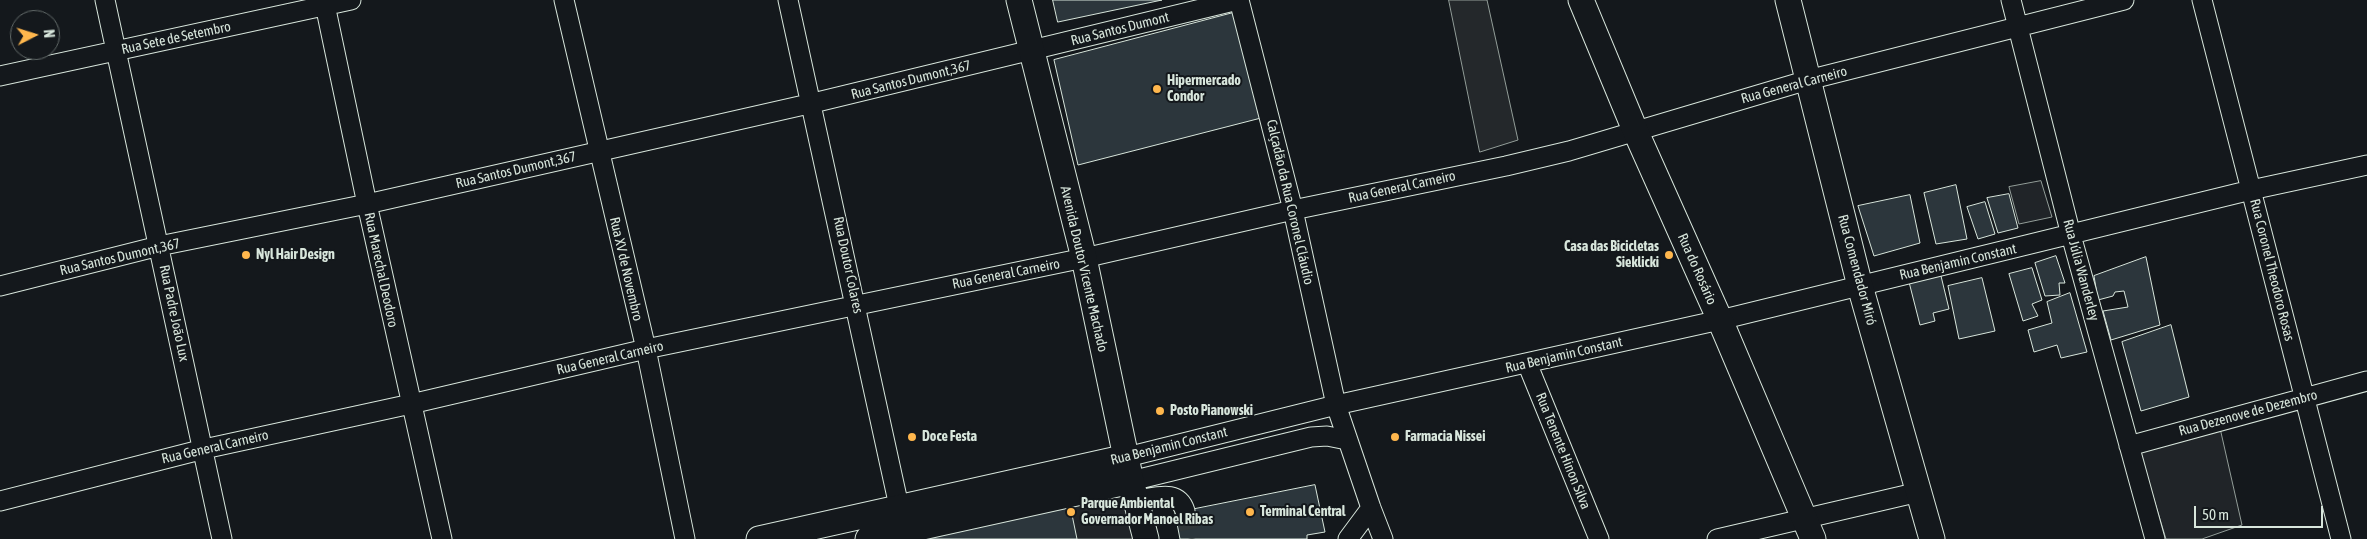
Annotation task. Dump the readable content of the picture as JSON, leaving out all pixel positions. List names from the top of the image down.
{
  "streets": {
    "main road": [
      "Rua Benjamin Constant",
      "Avenida Doutor Vicente Machado",
      "Rua do Rosário",
      "Rua Comendador Miró"
    ],
    "street": [
      "Rua Santos Dumont",
      "Rua Sete de Setembro",
      "Rua Santos Dumont,367",
      "Rua General Carneiro",
      "Calçadão da Rua Coronel Cláudio",
      "Rua Doutor Colares",
      "Rua XV de Novembro",
      "Rua Marechal Deodoro",
      "Rua Júlia Wanderley",
      "Rua Coronel Theodoro Rosas",
      "Rua Padre João Lux",
      "Rua Dezenove de Dezembro",
      "Rua Tenente Hinon Silva"
    ]
  },
  "crossings": [
    ["Rua Santos Dumont", "Rua Santos Dumont,367"],
    ["Rua Santos Dumont", "Calçadão da Rua Coronel Cláudio"],
    ["Rua Santos Dumont", "Avenida Doutor Vicente Machado"],
    ["Rua Sete de Setembro", "Rua Marechal Deodoro"],
    ["Rua Sete de Setembro", "Rua Padre João Lux"],
    ["Rua Santos Dumont,367", "Rua Doutor Colares"],
    ["Rua Santos Dumont,367", "Rua XV de Novembro"],
    ["Rua Santos Dumont,367", "Avenida Doutor Vicente Machado"],
    ["Rua Santos Dumont,367", "Rua Marechal Deodoro"],
    ["Rua Santos Dumont,367", "Rua Padre João Lux"],
    ["Rua General Carneiro", "Calçadão da Rua Coronel Cláudio"],
    ["Rua General Carneiro", "Rua Doutor Colares"],
    ["Rua General Carneiro", "Rua XV de Novembro"],
    ["Rua General Carneiro", "Avenida Doutor Vicente Machado"],
    ["Rua General Carneiro", "Rua do Rosário"],
    ["Rua General Carneiro", "Rua Marechal Deodoro"],
    ["Rua General Carneiro", "Rua Comendador Miró"],
    ["Rua General Carneiro", "Rua Júlia Wanderley"],
    ["Rua General Carneiro", "Rua Padre João Lux"],
    ["Calçadão da Rua Coronel Cláudio", "Rua Benjamin Constant"],
    ["Rua Benjamin Constant", "Rua Doutor Colares"],
    ["Rua Benjamin Constant", "Avenida Doutor Vicente Machado"],
    ["Rua Benjamin Constant", "Rua do Rosário"],
    ["Rua Benjamin Constant", "Rua Comendador Miró"],
    ["Rua Benjamin Constant", "Rua Júlia Wanderley"],
    ["Rua Benjamin Constant", "Rua Coronel Theodoro Rosas"],
    ["Rua Benjamin Constant", "Rua Tenente Hinon Silva"],
    ["Rua Júlia Wanderley", "Rua Dezenove de Dezembro"],
    ["Rua Coronel Theodoro Rosas", "Rua Dezenove de Dezembro"]
  ],
  "places": [
    "Hipermercado Condor",
    "Nyl Hair Design",
    "Casa das Bicicletas Sieklicki",
    "Posto Pianowski",
    "Doce Festa",
    "Farmacia Nissei",
    "Parque Ambiental Governador Manoel Ribas",
    "Terminal Central"
  ],
  "scale_bar": "50 m",
  "north": "right"
}
